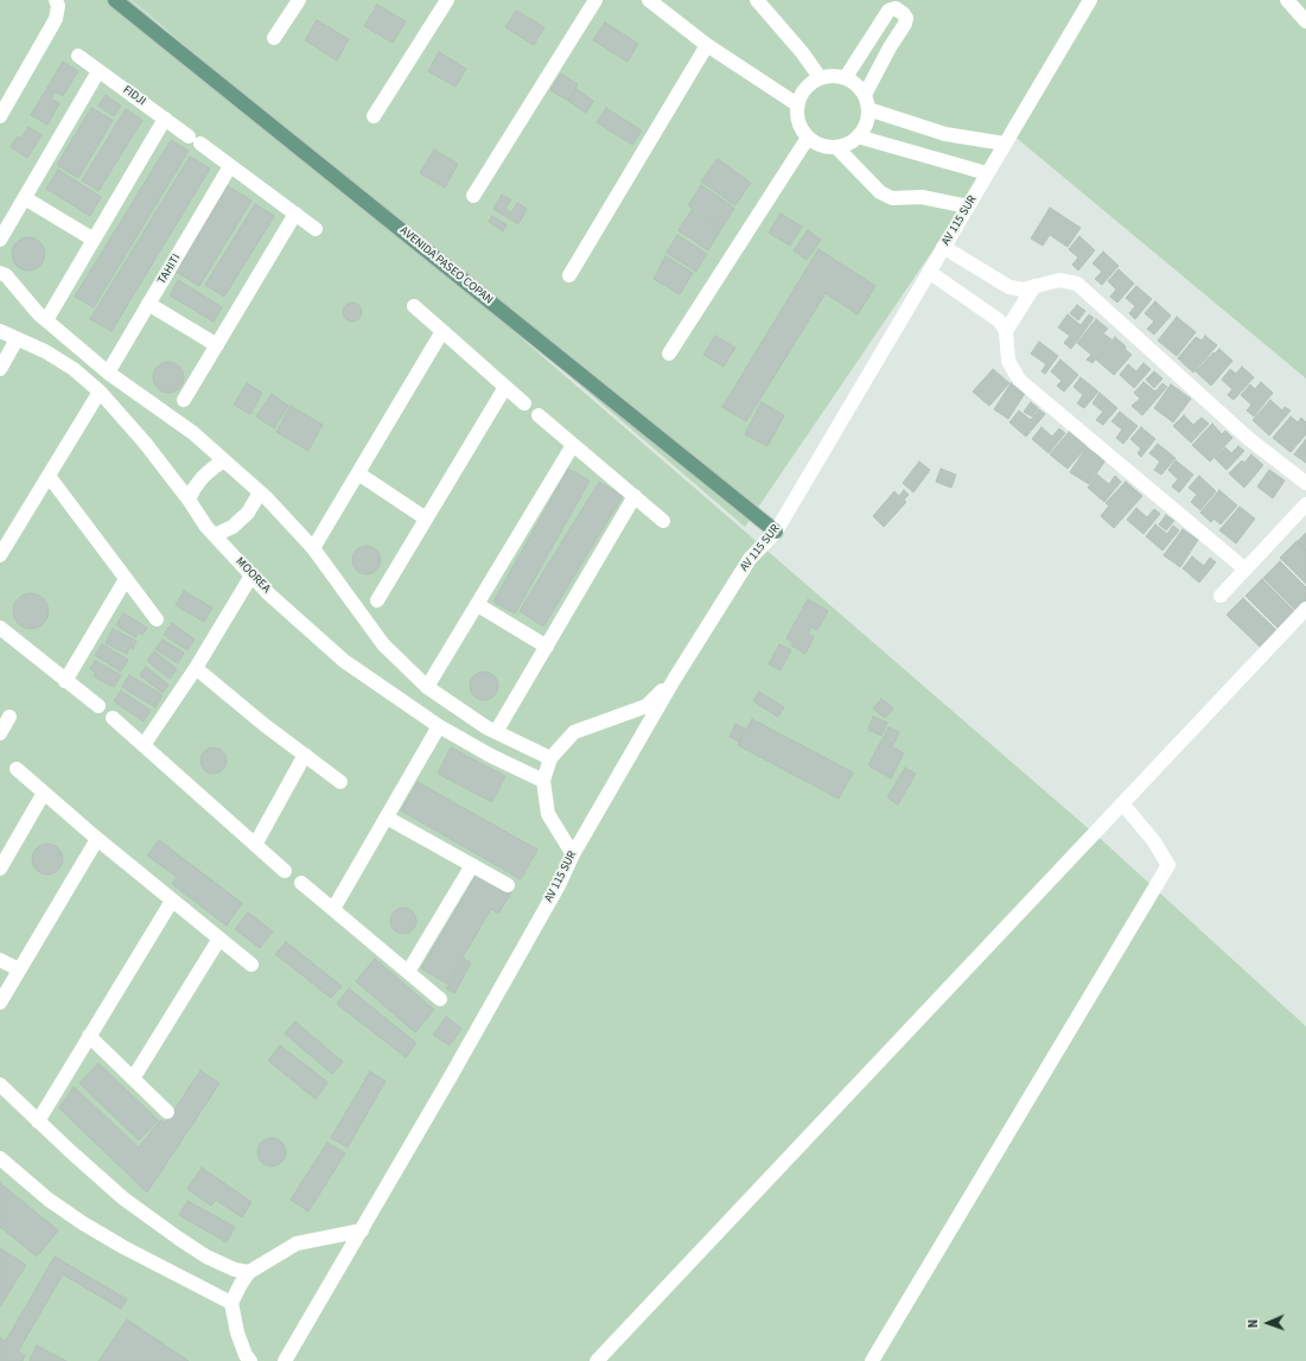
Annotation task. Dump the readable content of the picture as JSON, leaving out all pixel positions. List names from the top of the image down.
{
  "streets": {
    "main road": ["AVENIDA PASEO COPAN"],
    "street": [
      "FIDJI",
      "AV 115 SUR",
      "TAHITI",
      "MOOREA"
    ]
  },
  "crossings": [
    ["FIDJI", "TAHITI"],
    ["AV 115 SUR", "AVENIDA PASEO COPAN"]
  ],
  "north": "left"
}
